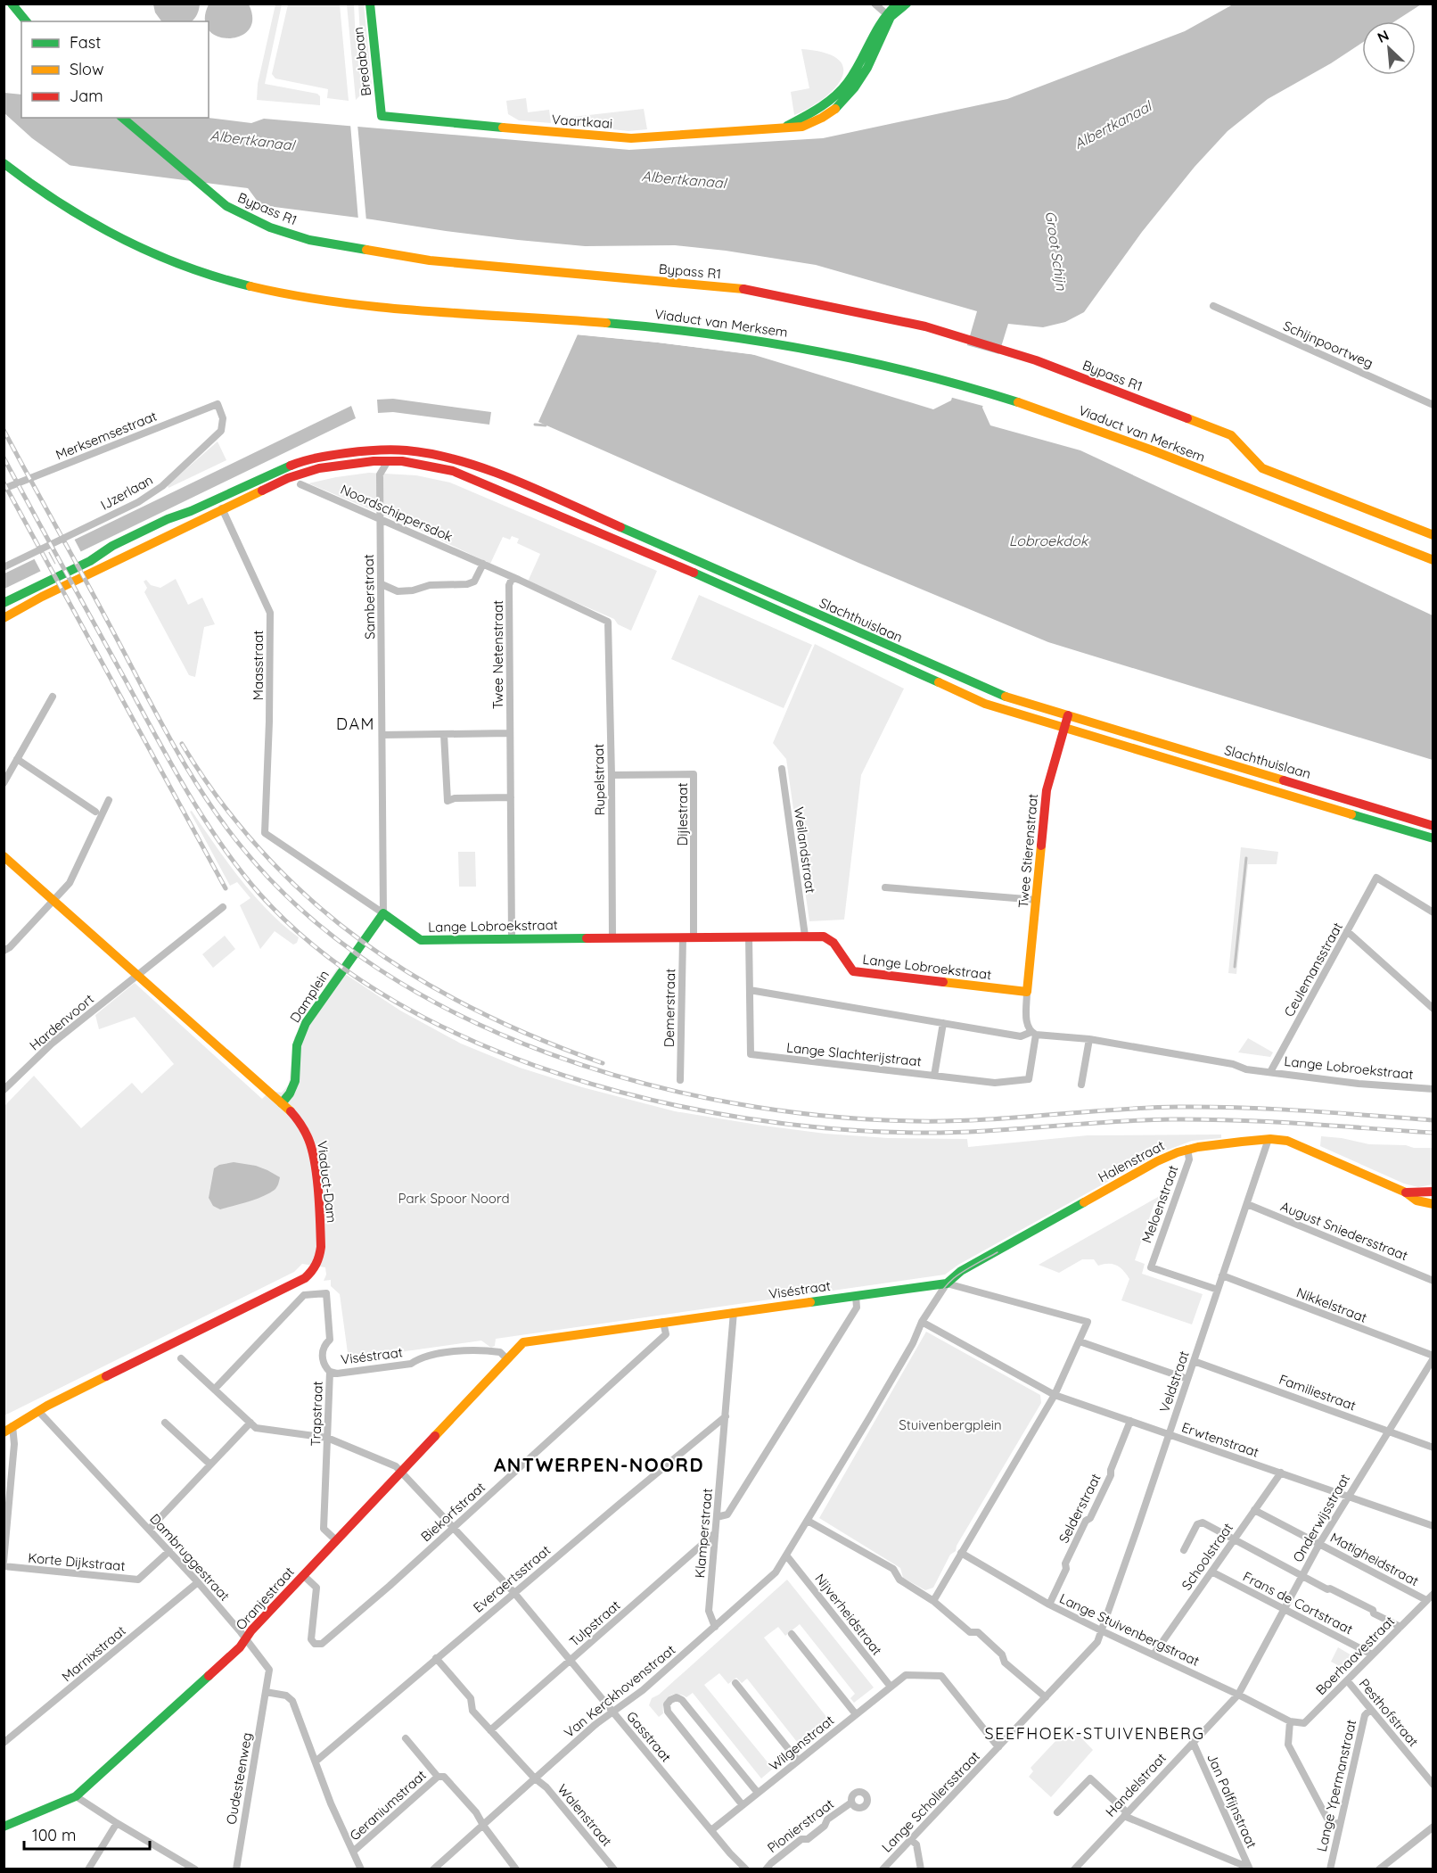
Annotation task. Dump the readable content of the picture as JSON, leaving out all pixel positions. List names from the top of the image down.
{
  "streets": {
    "main road": [
      "Bredabaan",
      "Vaartkaai",
      "Bypass R1",
      "Viaduct van Merksem",
      "Slachthuislaan",
      "Twee Stierenstraat",
      "Lange Lobroekstraat",
      "Damplein",
      "Halenstraat",
      "Viaduct-Dam",
      "Viséstraat",
      "Oranjestraat"
    ],
    "street": [
      "Schijnpoortweg",
      "Merksemsestraat",
      "IJzerlaan",
      "Noordschippersdok",
      "Samberstraat",
      "Twee Netenstraat",
      "Maasstraat",
      "Rupelstraat",
      "Dijlestraat",
      "Weilandstraat",
      "Ceulemansstraat",
      "Demerstraat",
      "Hardenvoort",
      "Lange Slachterijstraat",
      "Meloenstraat",
      "August Sniedersstraat",
      "Nikkelstraat",
      "Veldstraat",
      "Familiestraat",
      "Trapstraat",
      "Erwtenstraat",
      "Selderstraat",
      "Biekorfstraat",
      "Onderwijsstraat",
      "Klamperstraat",
      "Schoolstraat",
      "Dambruggestraat",
      "Matigheidstraat",
      "Korte Dijkstraat",
      "Everaertsstraat",
      "Frans de Cortstraat",
      "Nijverheidstraat",
      "Tulpstraat",
      "Lange Stuivenbergstraat",
      "Marnixstraat",
      "Boerhaavestraat",
      "Van Kerckhovenstraat",
      "Pesthofstraat",
      "Gasstraat",
      "Wilgenstraat",
      "Oudesteenweg",
      "Handelstraat",
      "Lange Ypermanstraat",
      "Jan Palfijnstraat",
      "Lange Scholiersstraat",
      "Geraniumstraat",
      "Walenstraat",
      "Pionierstraat"
    ]
  },
  "crossings": [
    ["Bredabaan", "Vaartkaai"],
    ["Merksemsestraat", "IJzerlaan"],
    ["Noordschippersdok", "Samberstraat"],
    ["Noordschippersdok", "Twee Netenstraat"],
    ["Noordschippersdok", "Rupelstraat"],
    ["Samberstraat", "Slachthuislaan"],
    ["Samberstraat", "Lange Lobroekstraat"],
    ["Samberstraat", "Damplein"],
    ["Slachthuislaan", "Maasstraat"],
    ["Slachthuislaan", "Twee Stierenstraat"],
    ["Twee Netenstraat", "Lange Lobroekstraat"],
    ["Maasstraat", "Lange Lobroekstraat"],
    ["Rupelstraat", "Dijlestraat"],
    ["Rupelstraat", "Lange Lobroekstraat"],
    ["Dijlestraat", "Lange Lobroekstraat"],
    ["Weilandstraat", "Lange Lobroekstraat"],
    ["Twee Stierenstraat", "Lange Lobroekstraat"],
    ["Lange Lobroekstraat", "Ceulemansstraat"],
    ["Lange Lobroekstraat", "Damplein"],
    ["Lange Lobroekstraat", "Demerstraat"],
    ["Lange Lobroekstraat", "Lange Slachterijstraat"],
    ["Damplein", "Viaduct-Dam"],
    ["Hardenvoort", "Viaduct-Dam"],
    ["Halenstraat", "Meloenstraat"],
    ["Halenstraat", "Viséstraat"],
    ["Halenstraat", "Veldstraat"],
    ["Viaduct-Dam", "Dambruggestraat"],
    ["Meloenstraat", "Veldstraat"],
    ["August Sniedersstraat", "Veldstraat"],
    ["Viséstraat", "Trapstraat"],
    ["Viséstraat", "Biekorfstraat"],
    ["Viséstraat", "Klamperstraat"],
    ["Viséstraat", "Oranjestraat"],
    ["Nikkelstraat", "Veldstraat"],
    ["Nikkelstraat", "Onderwijsstraat"],
    ["Veldstraat", "Familiestraat"],
    ["Veldstraat", "Erwtenstraat"],
    ["Veldstraat", "Lange Stuivenbergstraat"],
    ["Veldstraat", "Lange Scholiersstraat"],
    ["Familiestraat", "Onderwijsstraat"],
    ["Trapstraat", "Oranjestraat"],
    ["Trapstraat", "Gasstraat"],
    ["Erwtenstraat", "Selderstraat"],
    ["Erwtenstraat", "Onderwijsstraat"],
    ["Erwtenstraat", "Schoolstraat"],
    ["Selderstraat", "Lange Stuivenbergstraat"],
    ["Biekorfstraat", "Oranjestraat"],
    ["Biekorfstraat", "Gasstraat"],
    ["Onderwijsstraat", "Matigheidstraat"],
    ["Onderwijsstraat", "Frans de Cortstraat"],
    ["Onderwijsstraat", "Lange Stuivenbergstraat"],
    ["Onderwijsstraat", "Handelstraat"],
    ["Klamperstraat", "Everaertsstraat"],
    ["Klamperstraat", "Tulpstraat"],
    ["Klamperstraat", "Van Kerckhovenstraat"],
    ["Schoolstraat", "Matigheidstraat"],
    ["Schoolstraat", "Frans de Cortstraat"],
    ["Schoolstraat", "Lange Stuivenbergstraat"],
    ["Dambruggestraat", "Korte Dijkstraat"],
    ["Dambruggestraat", "Oranjestraat"],
    ["Dambruggestraat", "Marnixstraat"],
    ["Dambruggestraat", "Oudesteenweg"],
    ["Matigheidstraat", "Boerhaavestraat"],
    ["Everaertsstraat", "Gasstraat"],
    ["Everaertsstraat", "Walenstraat"],
    ["Oranjestraat", "Gasstraat"],
    ["Frans de Cortstraat", "Boerhaavestraat"],
    ["Nijverheidstraat", "Van Kerckhovenstraat"],
    ["Nijverheidstraat", "Wilgenstraat"],
    ["Tulpstraat", "Gasstraat"],
    ["Tulpstraat", "Walenstraat"],
    ["Lange Stuivenbergstraat", "Boerhaavestraat"],
    ["Lange Stuivenbergstraat", "Handelstraat"],
    ["Lange Stuivenbergstraat", "Lange Scholiersstraat"],
    ["Boerhaavestraat", "Pesthofstraat"],
    ["Van Kerckhovenstraat", "Gasstraat"],
    ["Van Kerckhovenstraat", "Walenstraat"],
    ["Pesthofstraat", "Lange Ypermanstraat"],
    ["Gasstraat", "Wilgenstraat"],
    ["Wilgenstraat", "Lange Scholiersstraat"],
    ["Handelstraat", "Jan Palfijnstraat"]
  ],
  "districts": ["DAM", "ANTWERPEN-NOORD", "SEEFHOEK-STUIVENBERG"],
  "water": ["Albertkanaal", "Groot Schijn", "Lobroekdok"],
  "parks": ["Park Spoor Noord", "Stuivenbergplein"],
  "legend": ["Fast", "Slow", "Jam"],
  "scale_bar": "100 m",
  "north": "top left"
}
